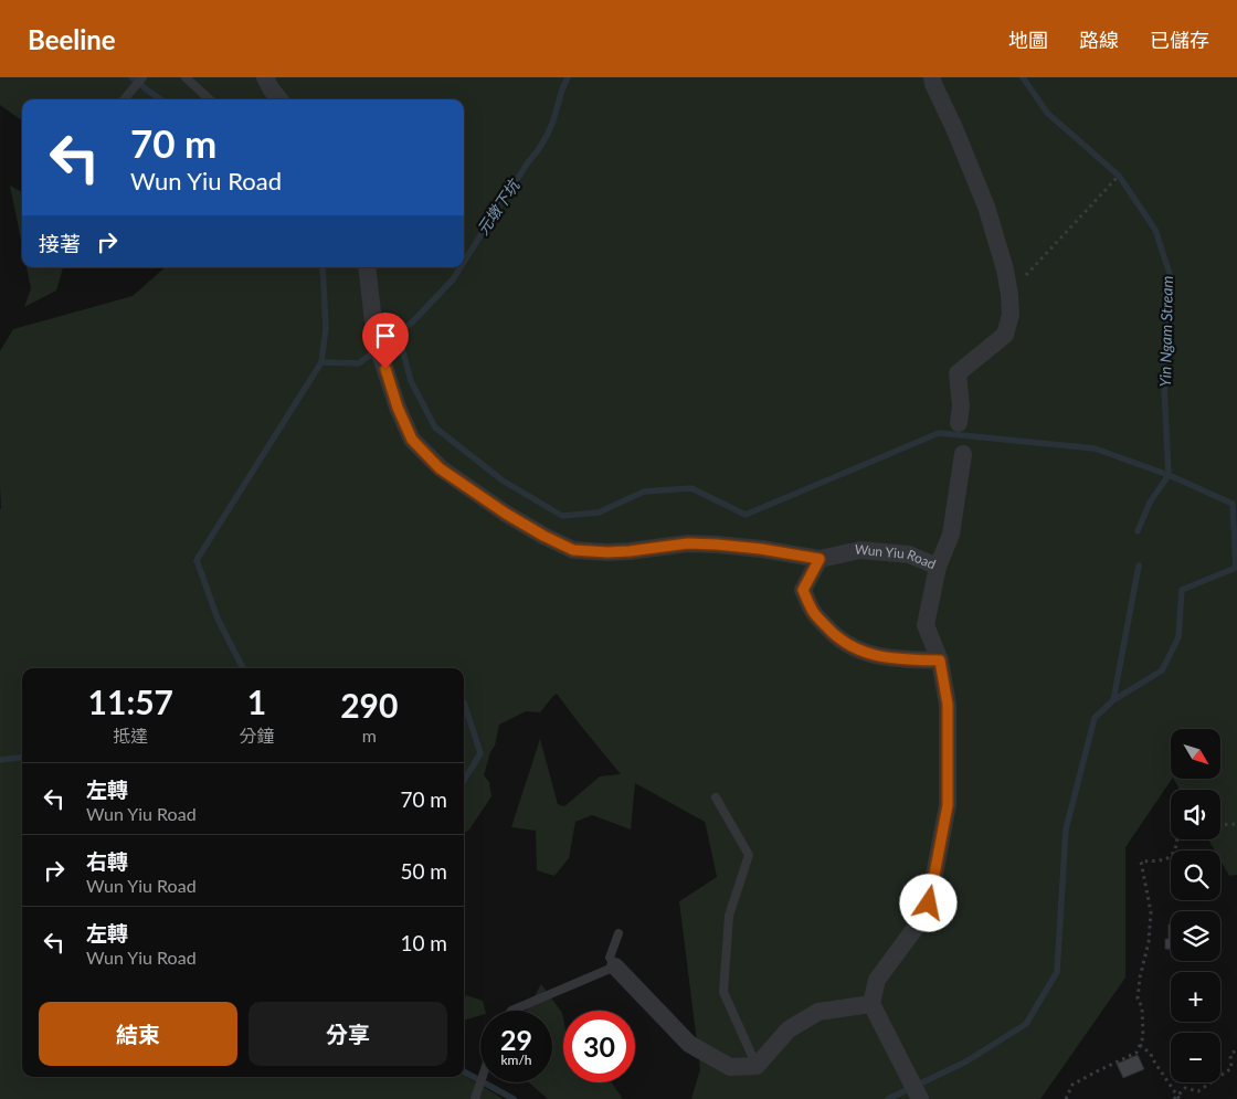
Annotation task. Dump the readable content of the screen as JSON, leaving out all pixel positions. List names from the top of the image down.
{
  "streets": {
    "street": ["Wun Yiu Road"]
  },
  "water": ["元墩下坑", "Yin Ngam Stream"],
  "north": "bottom right",
  "page": {
    "header": "Beeline",
    "nav": ["地圖", "路線", "已儲存"],
    "turn": ["70 m", "Wun Yiu Road"],
    "then": "接著",
    "eta": [
      "11:57",
      "抵達",
      "1",
      "分鐘",
      "290",
      "m"
    ],
    "map_buttons": ["+", "−"],
    "list": [
      {
        "name": "左轉",
        "note": "Wun Yiu Road",
        "value": "70 m"
      },
      {
        "name": "右轉",
        "note": "Wun Yiu Road",
        "value": "50 m"
      },
      {
        "name": "左轉",
        "note": "Wun Yiu Road",
        "value": "10 m"
      }
    ],
    "buttons": ["結束", "分享"],
    "speed": "29 km/h",
    "limit": "30"
  }
}
